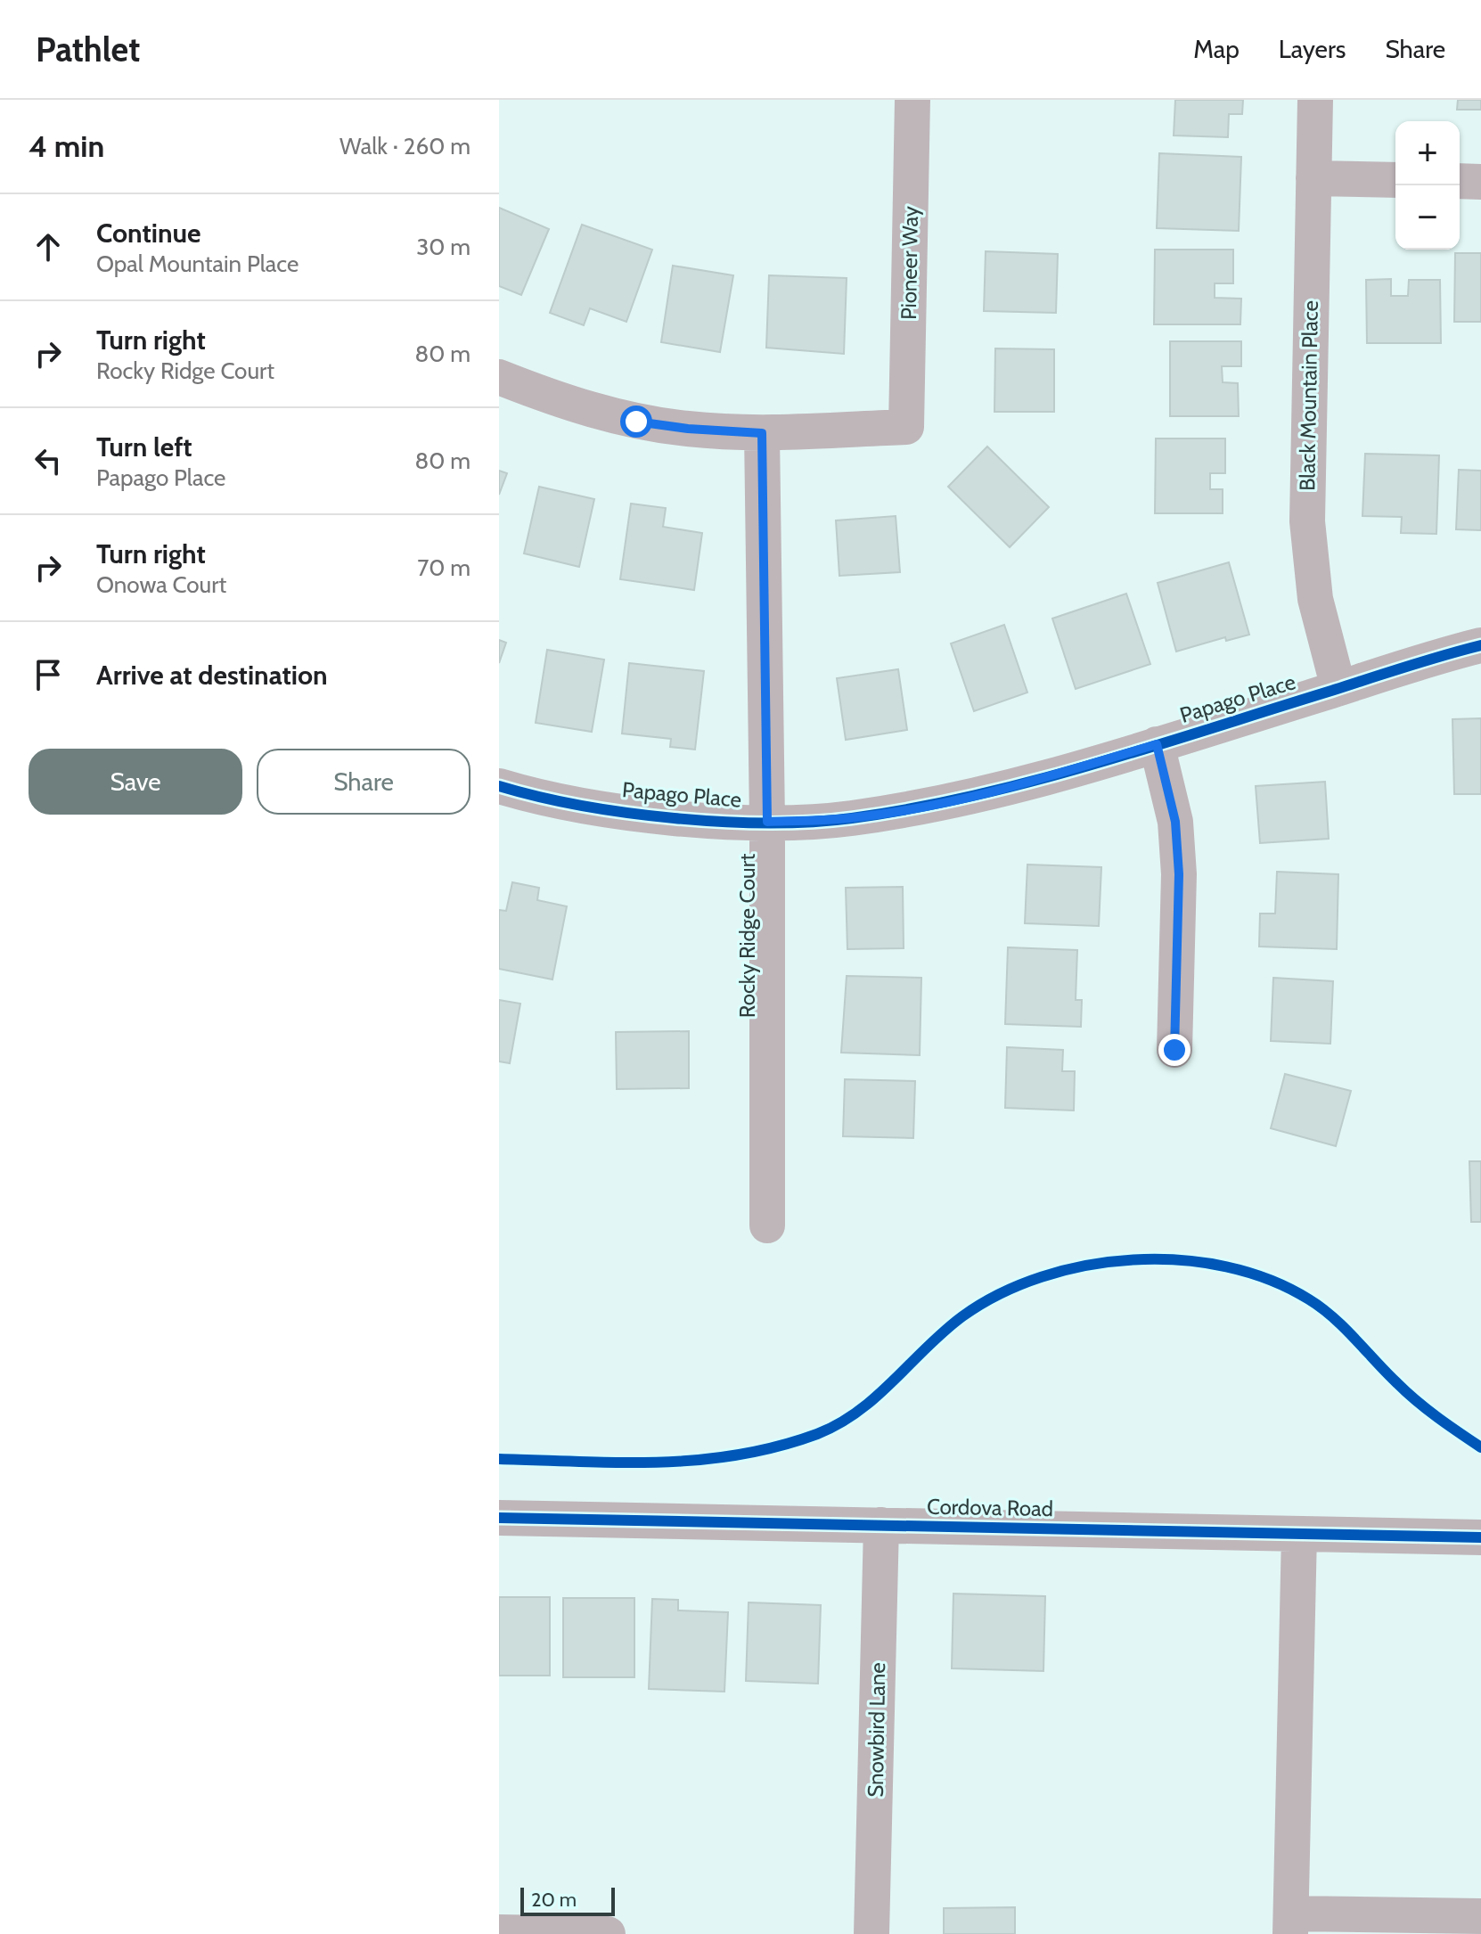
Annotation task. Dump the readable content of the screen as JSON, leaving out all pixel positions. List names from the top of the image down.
{
  "streets": {
    "street": [
      "Pioneer Way",
      "Black Mountain Place",
      "Papago Place",
      "Rocky Ridge Court",
      "Cordova Road",
      "Snowbird Lane"
    ]
  },
  "crossings": [
    ["Pioneer Way", "Rocky Ridge Court"],
    ["Black Mountain Place", "Papago Place"],
    ["Papago Place", "Rocky Ridge Court"],
    ["Cordova Road", "Snowbird Lane"]
  ],
  "scale_bar": "20 m",
  "page": {
    "header": "Pathlet",
    "nav": ["Map", "Layers", "Share"],
    "heading": ["4 min", "Walk · 260 m"],
    "map_buttons": ["+", "−"],
    "list": [
      ["Continue", "Opal Mountain Place", "30 m"],
      ["Turn right", "Rocky Ridge Court", "80 m"],
      ["Turn left", "Papago Place", "80 m"],
      ["Turn right", "Onowa Court", "70 m"],
      "Arrive at destination"
    ],
    "buttons": ["Save", "Share"],
    "scale": "20 m"
  }
}
